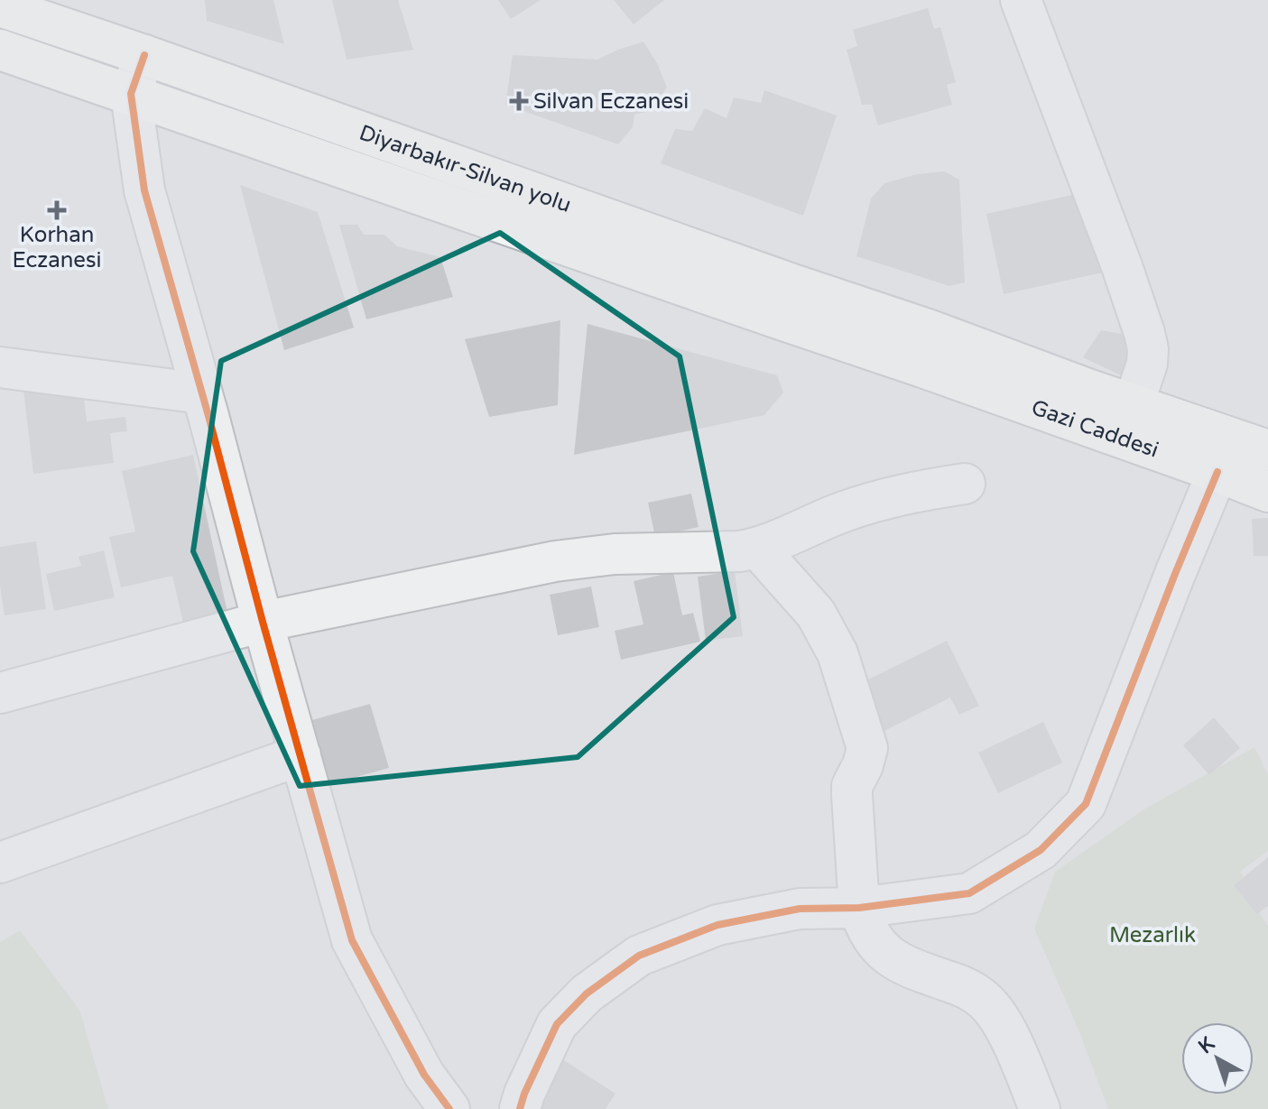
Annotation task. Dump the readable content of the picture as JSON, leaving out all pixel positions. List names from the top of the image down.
{
  "streets": {
    "highway": ["Diyarbakır-Silvan yolu", "Gazi Caddesi"]
  },
  "crossings": [
    ["Diyarbakır-Silvan yolu", "Gazi Caddesi"]
  ],
  "parks": ["Mezarlık"],
  "places": {
    "health": ["Silvan Eczanesi", "Korhan Eczanesi"]
  },
  "north": "top left"
}
